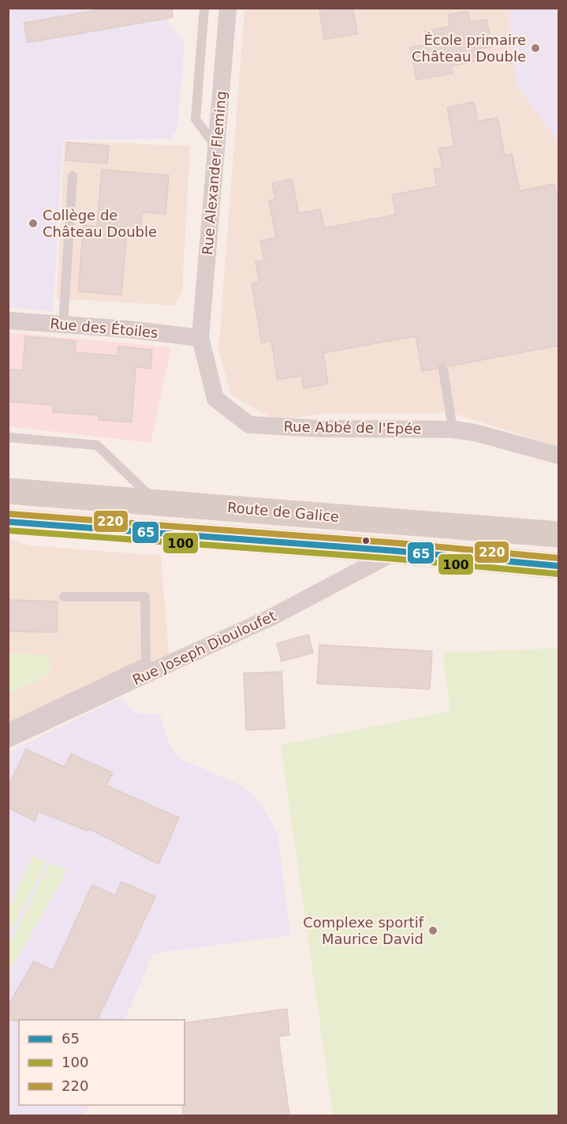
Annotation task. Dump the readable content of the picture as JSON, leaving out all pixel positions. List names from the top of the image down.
{
  "streets": {
    "main road": ["Route de Galice"],
    "street": [
      "Rue Alexander Fleming",
      "Rue des Étoiles",
      "Rue Abbé de l'Epée",
      "Rue Joseph Diouloufet"
    ]
  },
  "crossings": [
    ["Rue Alexander Fleming", "Rue des Étoiles"],
    ["Rue Alexander Fleming", "Rue Abbé de l'Epée"],
    ["Rue des Étoiles", "Rue Abbé de l'Epée"],
    ["Route de Galice", "Rue Joseph Diouloufet"]
  ],
  "places": ["École primaire Château Double", "Collège de Château Double", "Complexe sportif Maurice David"],
  "lines": ["transit line 220", "transit line 65", "transit line 100"],
  "legend": ["65", "100", "220"]
}
